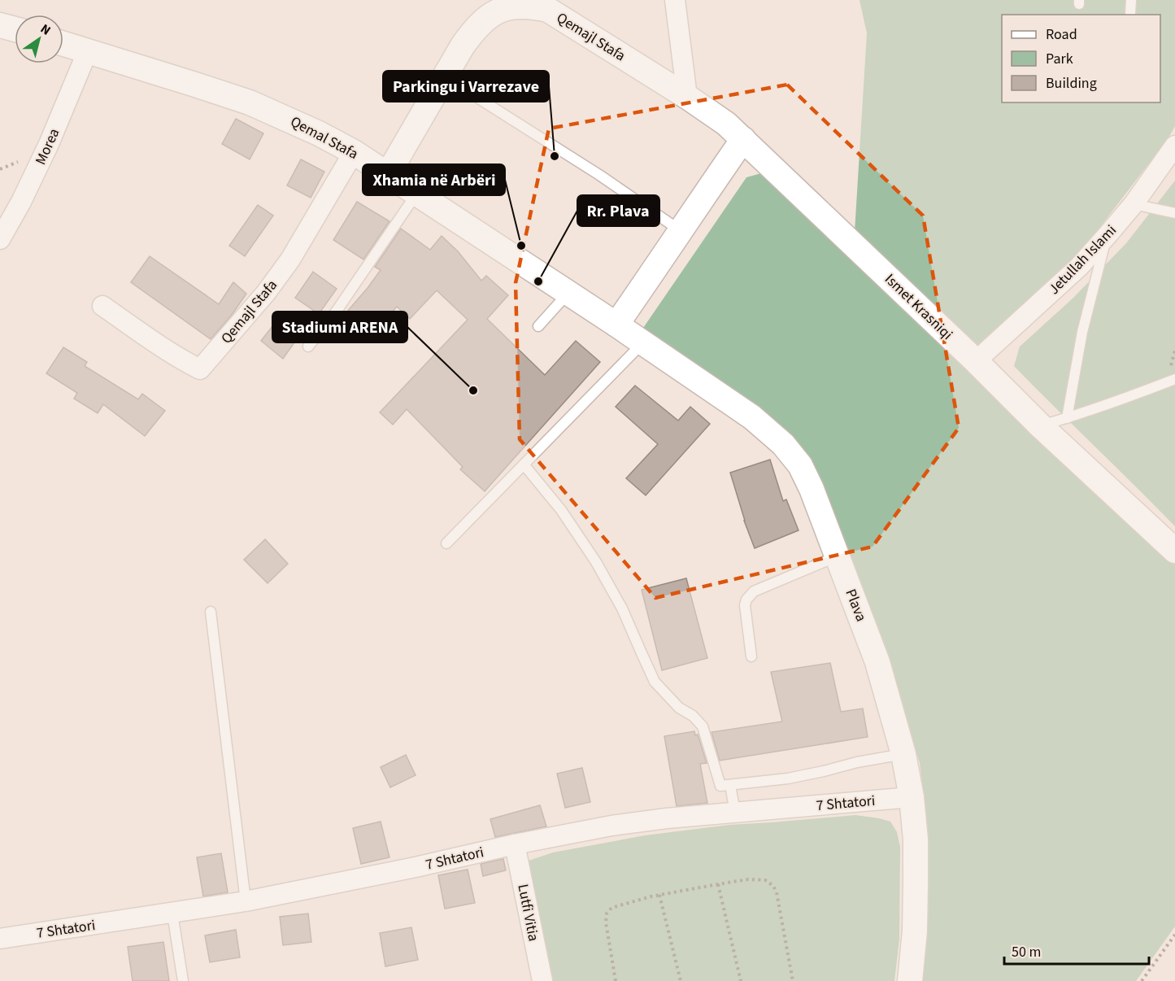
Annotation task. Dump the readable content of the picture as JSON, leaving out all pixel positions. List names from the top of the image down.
{
  "streets": {
    "street": [
      "Qemajl Stafa",
      "Qemal Stafa",
      "Morea",
      "Jetullah Islami",
      "Ismet Krasniqi",
      "Plava",
      "7 Shtatori",
      "Lutfi Vitia"
    ]
  },
  "crossings": [
    ["Qemajl Stafa", "Qemal Stafa"],
    ["Qemajl Stafa", "Ismet Krasniqi"],
    ["Qemal Stafa", "Morea"],
    ["Qemal Stafa", "Plava"],
    ["Jetullah Islami", "Ismet Krasniqi"],
    ["Plava", "7 Shtatori"],
    ["7 Shtatori", "Lutfi Vitia"]
  ],
  "places": [
    "Parkingu i Varrezave",
    "Xhamia në Arbëri",
    "Rr. Plava",
    "Stadiumi ARENA"
  ],
  "legend": ["Road", "Park", "Building"],
  "scale_bar": "50 m",
  "north": "top right"
}
